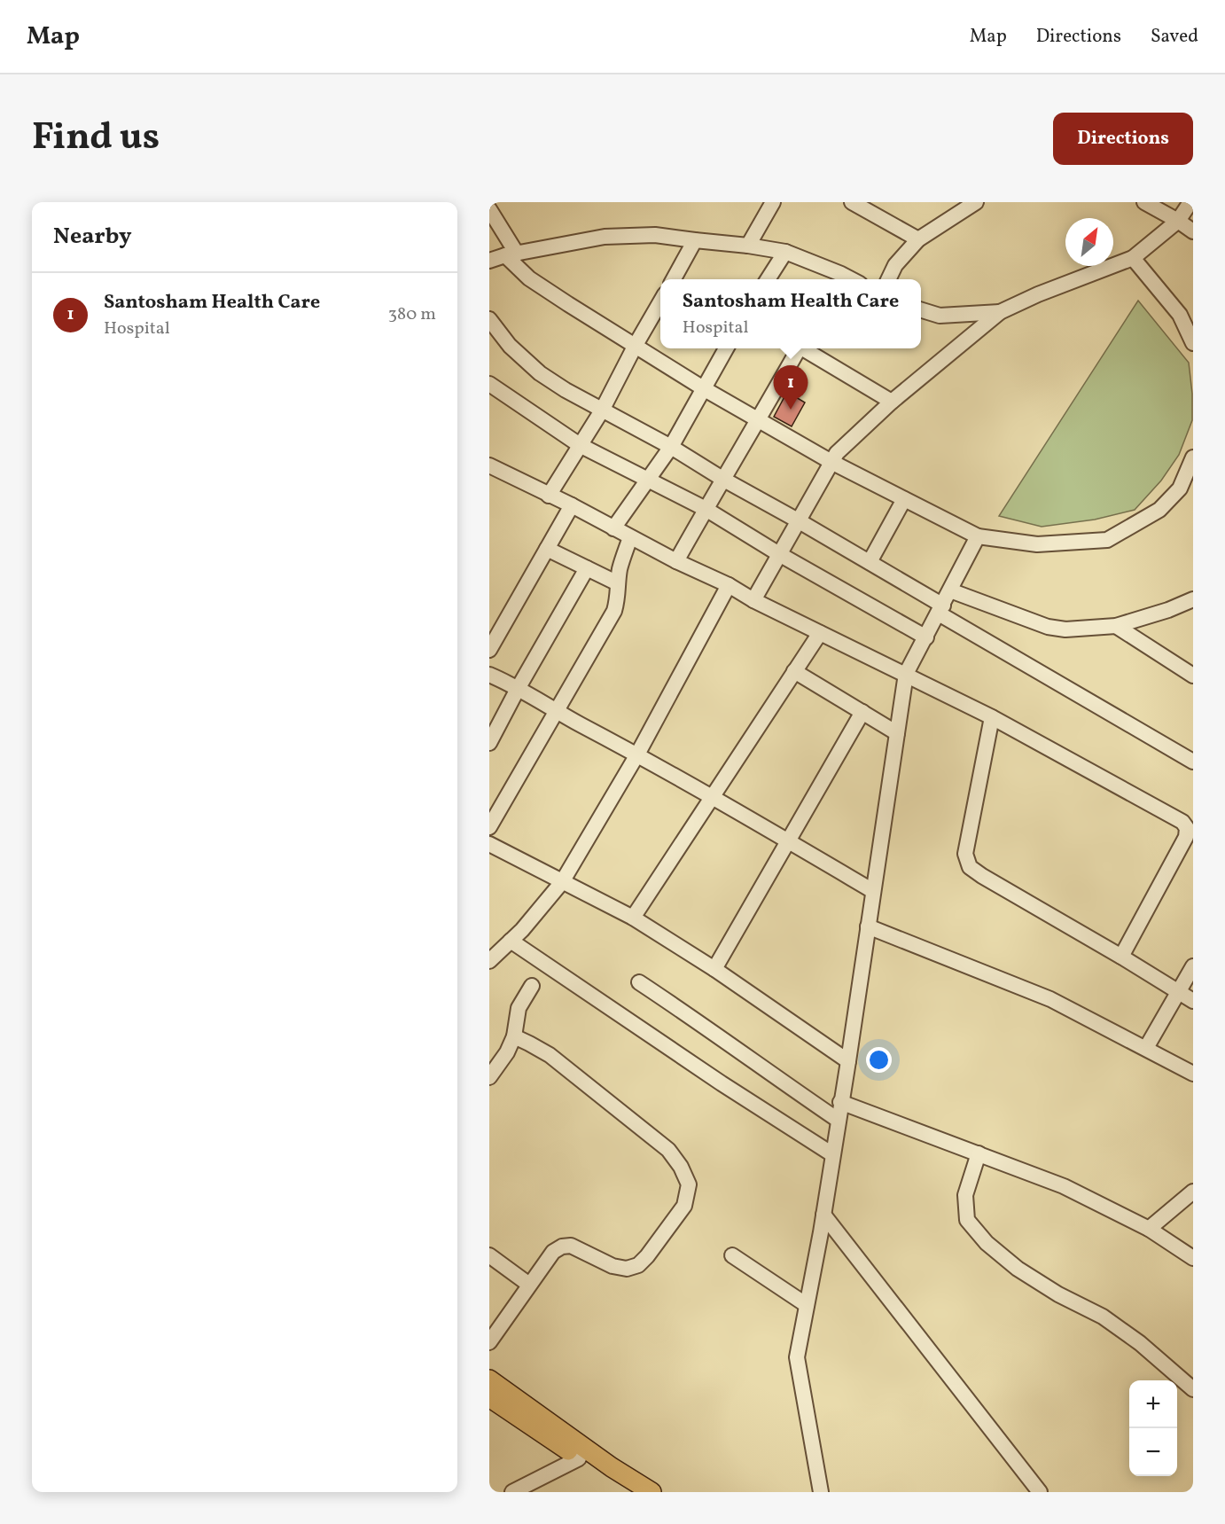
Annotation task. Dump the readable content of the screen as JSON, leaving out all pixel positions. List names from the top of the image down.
{
  "north": "top right",
  "page": {
    "header": "Map",
    "nav": ["Map", "Directions", "Saved"],
    "title": "Find us",
    "buttons": "Directions",
    "heading": "Nearby",
    "list": [
      {
        "mark": "1",
        "name": "Santosham Health Care",
        "note": "Hospital",
        "value": "380 m"
      }
    ],
    "popup": ["Santosham Health Care", "Hospital"],
    "pins": "1",
    "map_buttons": ["+", "−"]
  }
}
